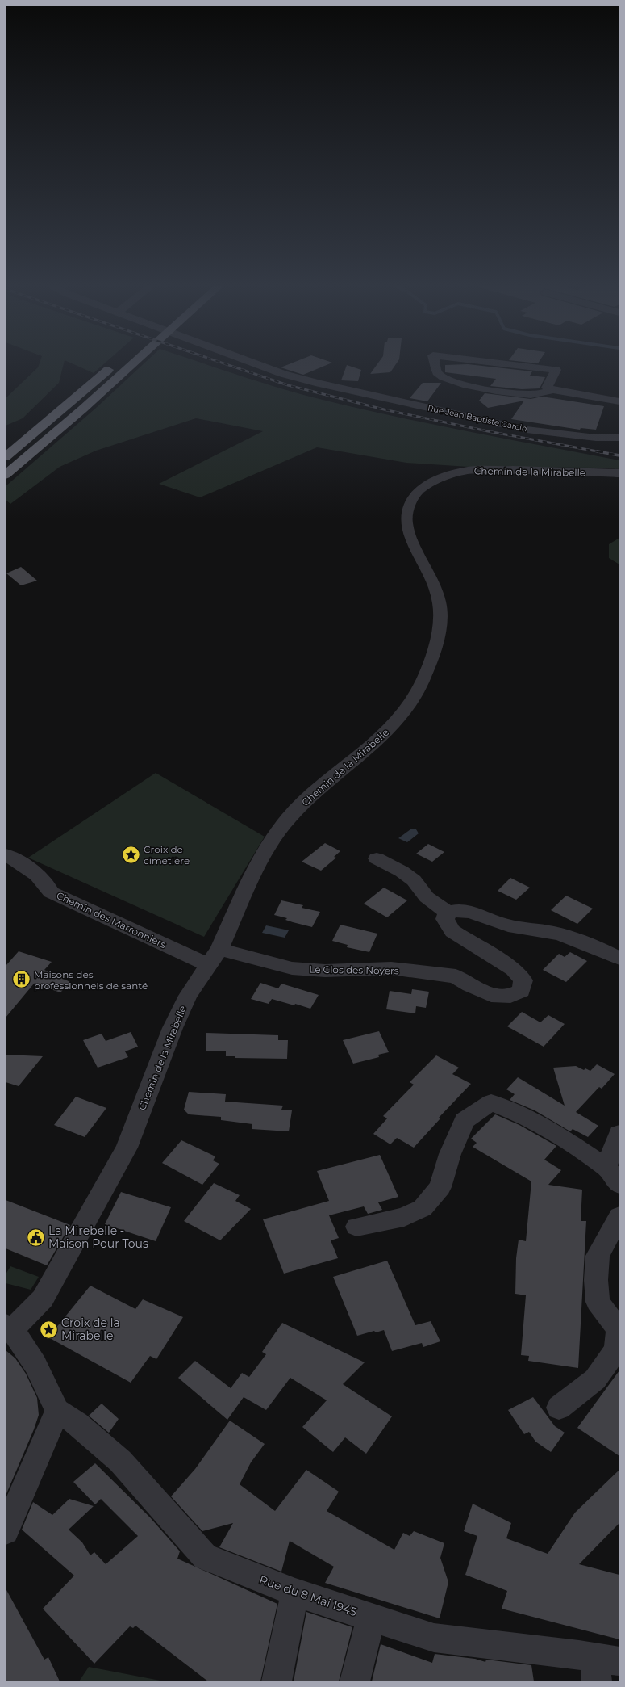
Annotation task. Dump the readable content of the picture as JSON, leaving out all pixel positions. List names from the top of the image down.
{
  "streets": {
    "street": [
      "Rue Jean Baptiste Garcin",
      "Chemin de la Mirabelle",
      "Chemin des Marronniers",
      "Le Clos des Noyers",
      "Rue du 8 Mai 1945"
    ]
  },
  "crossings": [
    ["Chemin de la Mirabelle", "Chemin des Marronniers"],
    ["Chemin de la Mirabelle", "Le Clos des Noyers"],
    ["Chemin des Marronniers", "Le Clos des Noyers"]
  ],
  "places": {
    "place": ["Croix de cimetière", "Croix de la Mirabelle"],
    "building": ["Maisons des professionnels de santé"],
    "public building": ["La Mirebelle - Maison Pour Tous"]
  }
}
